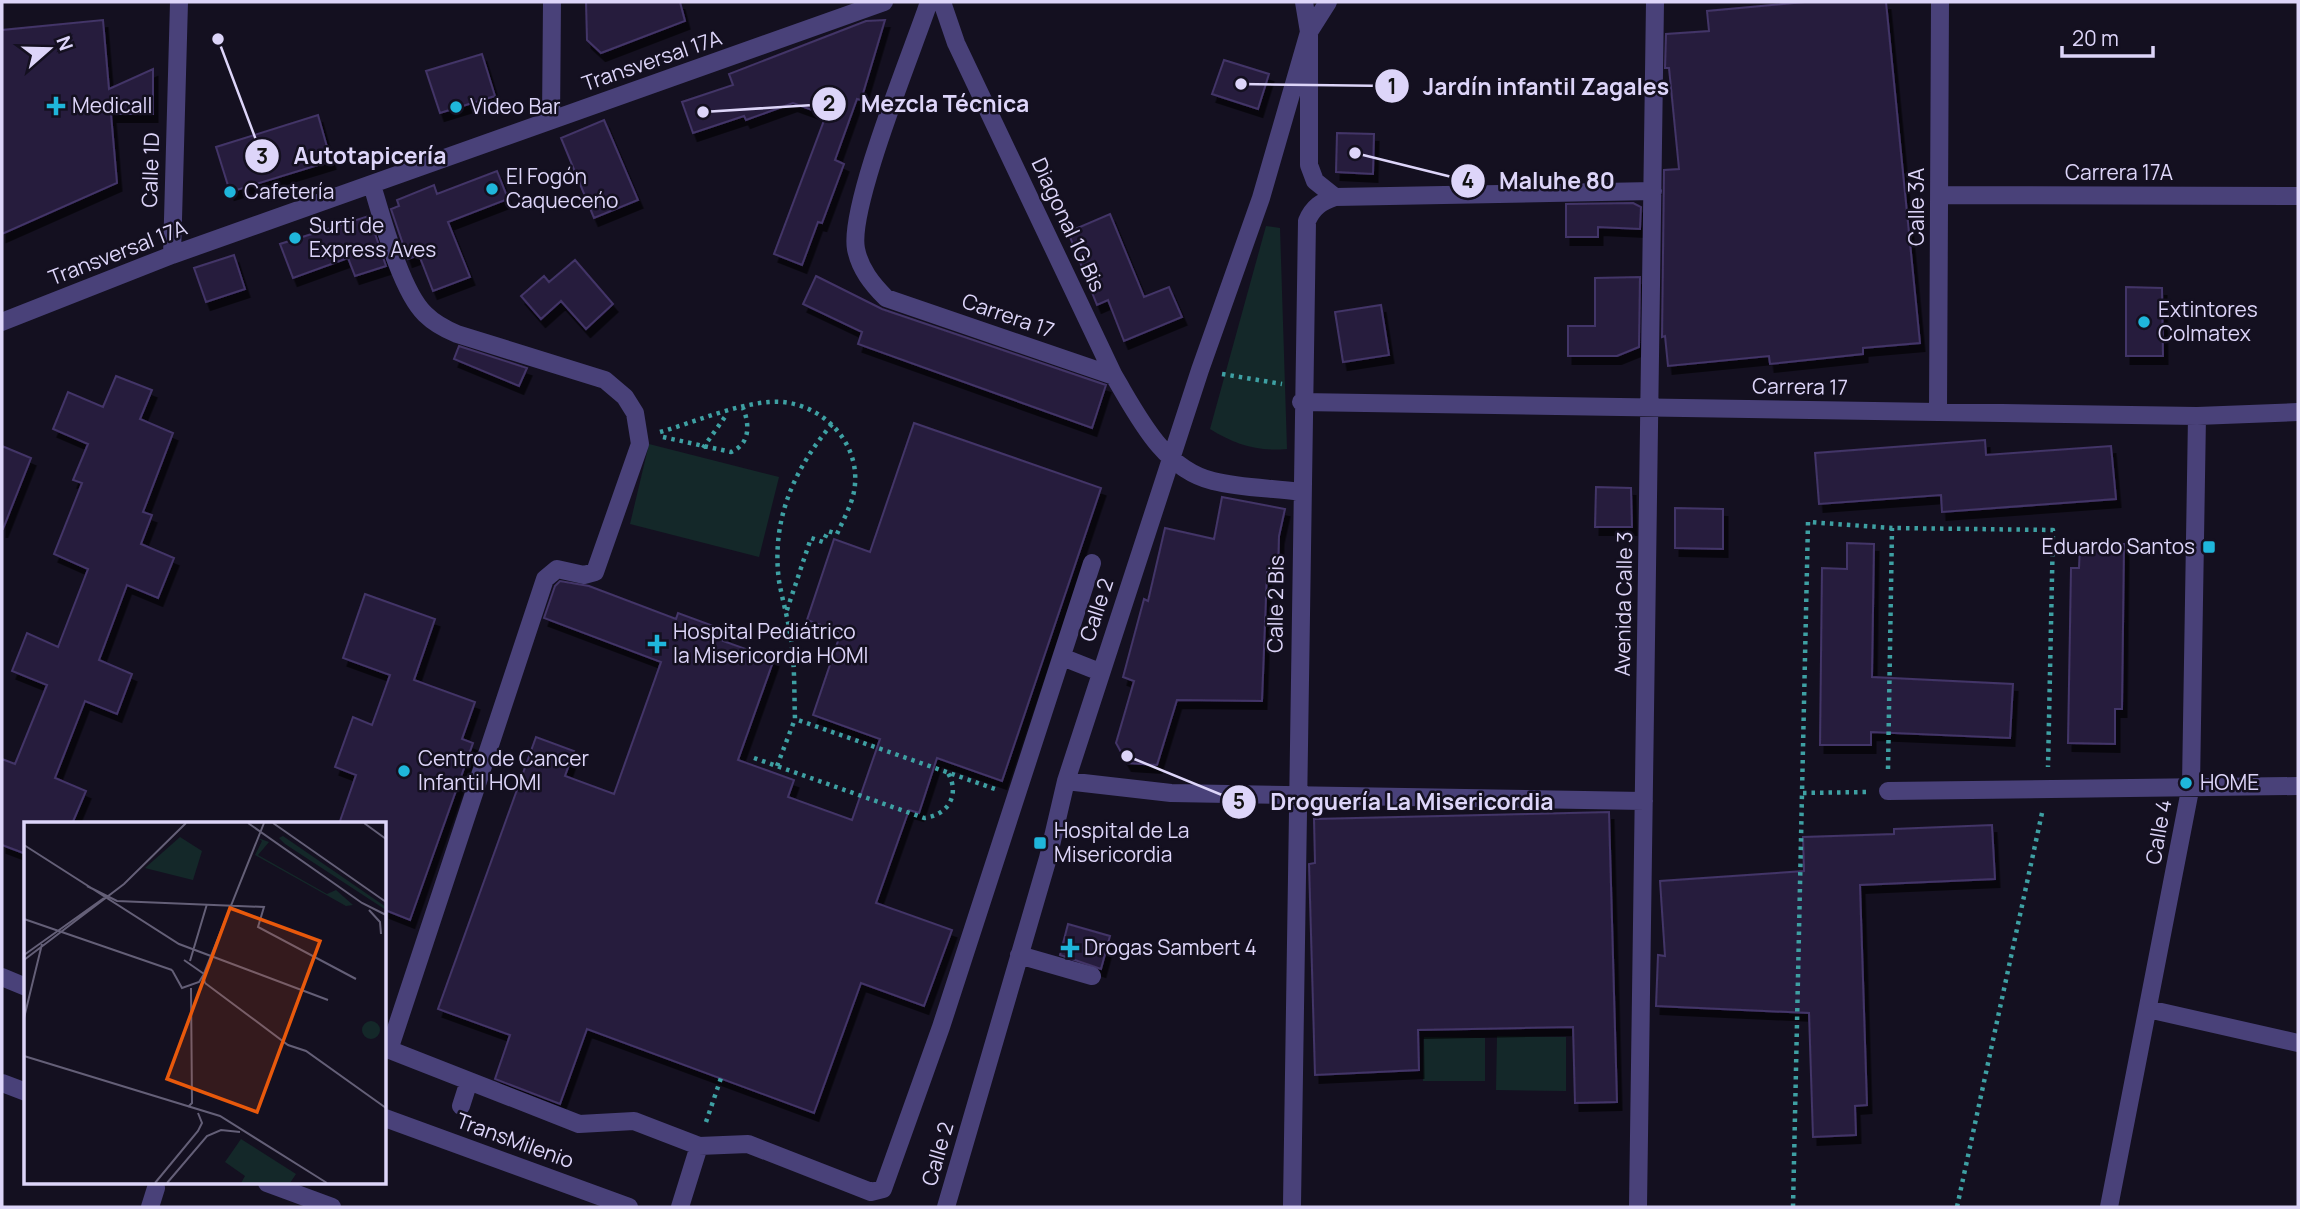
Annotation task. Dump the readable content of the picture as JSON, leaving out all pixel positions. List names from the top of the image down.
{
  "streets": {
    "street": [
      "Transversal 17A",
      "Calle 1D",
      "Carrera 17A",
      "Calle 3A",
      "Diagonal 1G Bis",
      "Carrera 17",
      "Calle 2 Bis",
      "Avenida Calle 3",
      "Calle 2",
      "Calle 4",
      "TransMilenio"
    ]
  },
  "crossings": [
    ["Transversal 17A", "Calle 1D"],
    ["Carrera 17A", "Calle 3A"],
    ["Calle 3A", "Carrera 17"],
    ["Diagonal 1G Bis", "Carrera 17"],
    ["Diagonal 1G Bis", "Calle 2"],
    ["Carrera 17", "Calle 2 Bis"],
    ["Carrera 17", "Avenida Calle 3"],
    ["Carrera 17", "Calle 4"]
  ],
  "places": {
    "other": [
      "Autotapicería",
      "Jardín infantil Zagales",
      "Video Bar",
      "Mezcla Técnica",
      "Maluhe 80",
      "El Fogón Caqueceńo",
      "Cafetería",
      "Surti de Express Aves",
      "Extintores Colmatex",
      "Droguería La Misericordia",
      "Centro de Cancer Infantil HOMI",
      "HOME"
    ],
    "health": ["Medicall", "Hospital Pediátrico la Misericordia HOMI", "Drogas Sambert 4"],
    "transit": ["Eduardo Santos", "Hospital de La Misericordia"]
  },
  "scale_bar": "20 m",
  "north": "right"
}
